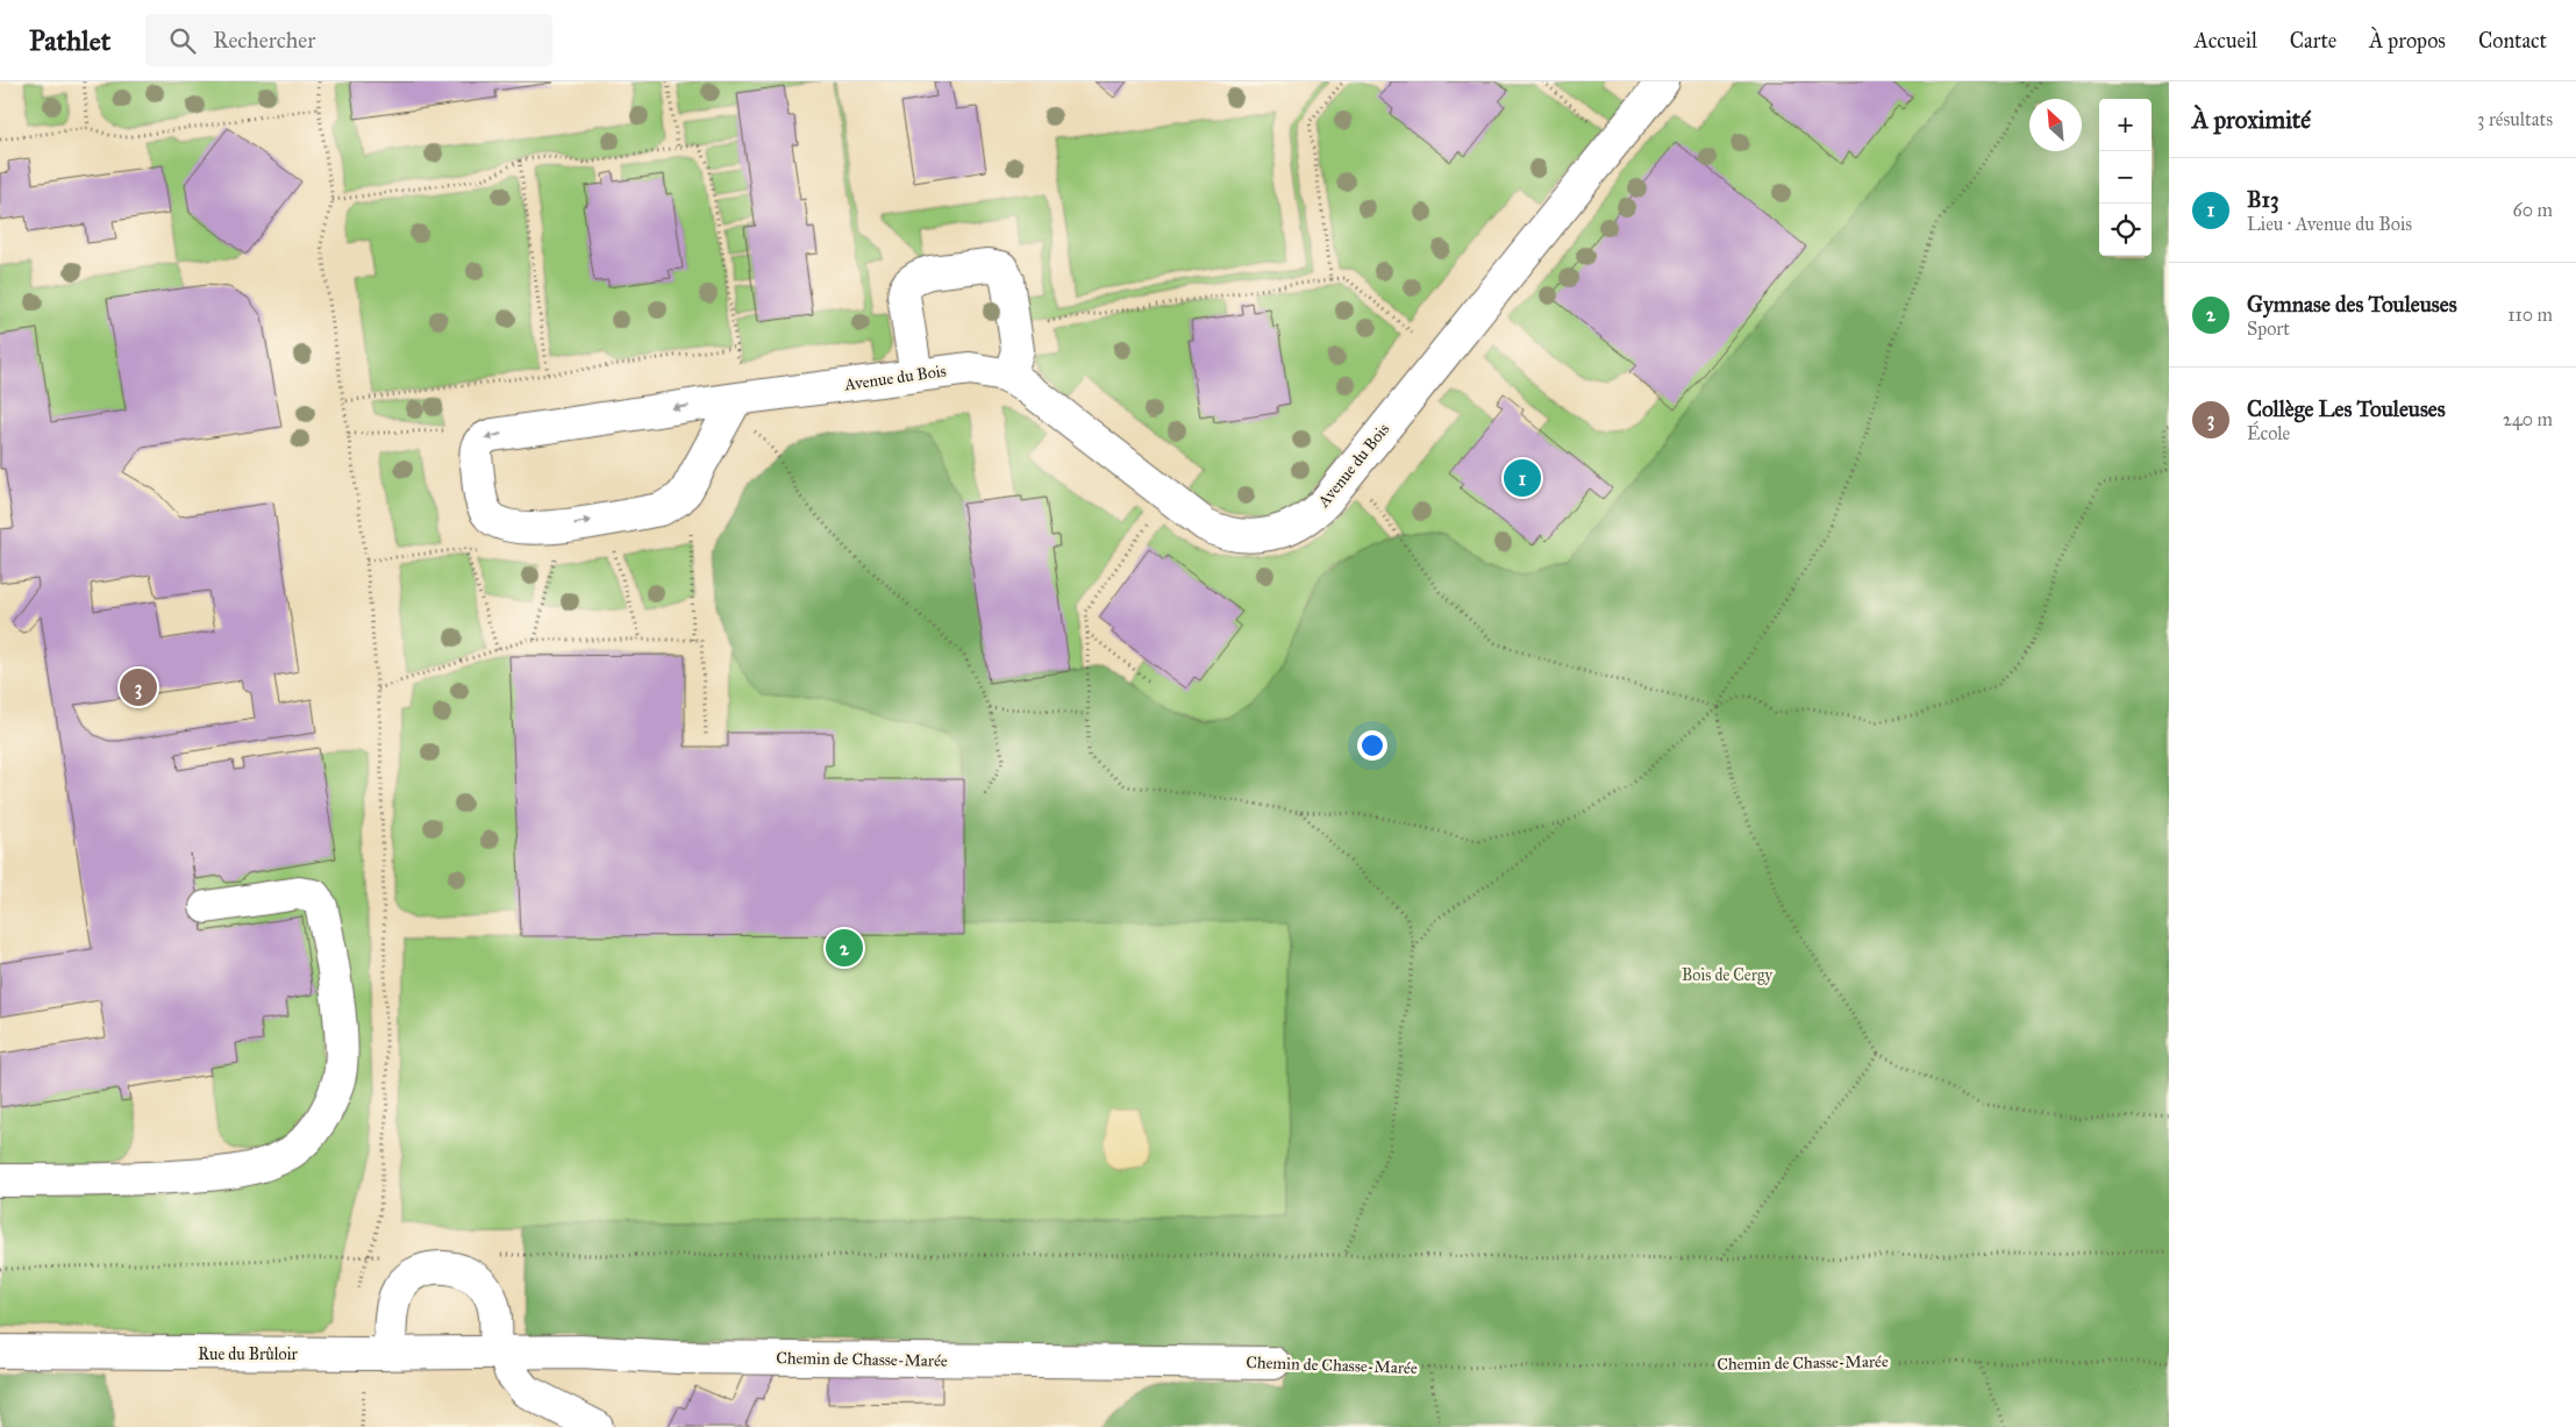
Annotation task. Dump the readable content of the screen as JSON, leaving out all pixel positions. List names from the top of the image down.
{
  "streets": {
    "street": ["Avenue du Bois", "Rue du Brûloir", "Chemin de Chasse-Marée"]
  },
  "crossings": [
    ["Rue du Brûloir", "Chemin de Chasse-Marée"]
  ],
  "parks": ["Bois de Cergy"],
  "north": "top left",
  "page": {
    "header": "Pathlet",
    "search": "Rechercher",
    "nav": [
      "Accueil",
      "Carte",
      "À propos",
      "Contact"
    ],
    "heading": ["À proximité", "3 résultats"],
    "map_buttons": ["+", "−"],
    "list": [
      {
        "mark": "1",
        "name": "B13",
        "note": "Lieu · Avenue du Bois",
        "value": "60 m"
      },
      {
        "mark": "2",
        "name": "Gymnase des Touleuses",
        "note": "Sport",
        "value": "110 m"
      },
      {
        "mark": "3",
        "name": "Collège Les Touleuses",
        "note": "École",
        "value": "240 m"
      }
    ],
    "pins": ["1", "3", "2"]
  }
}
